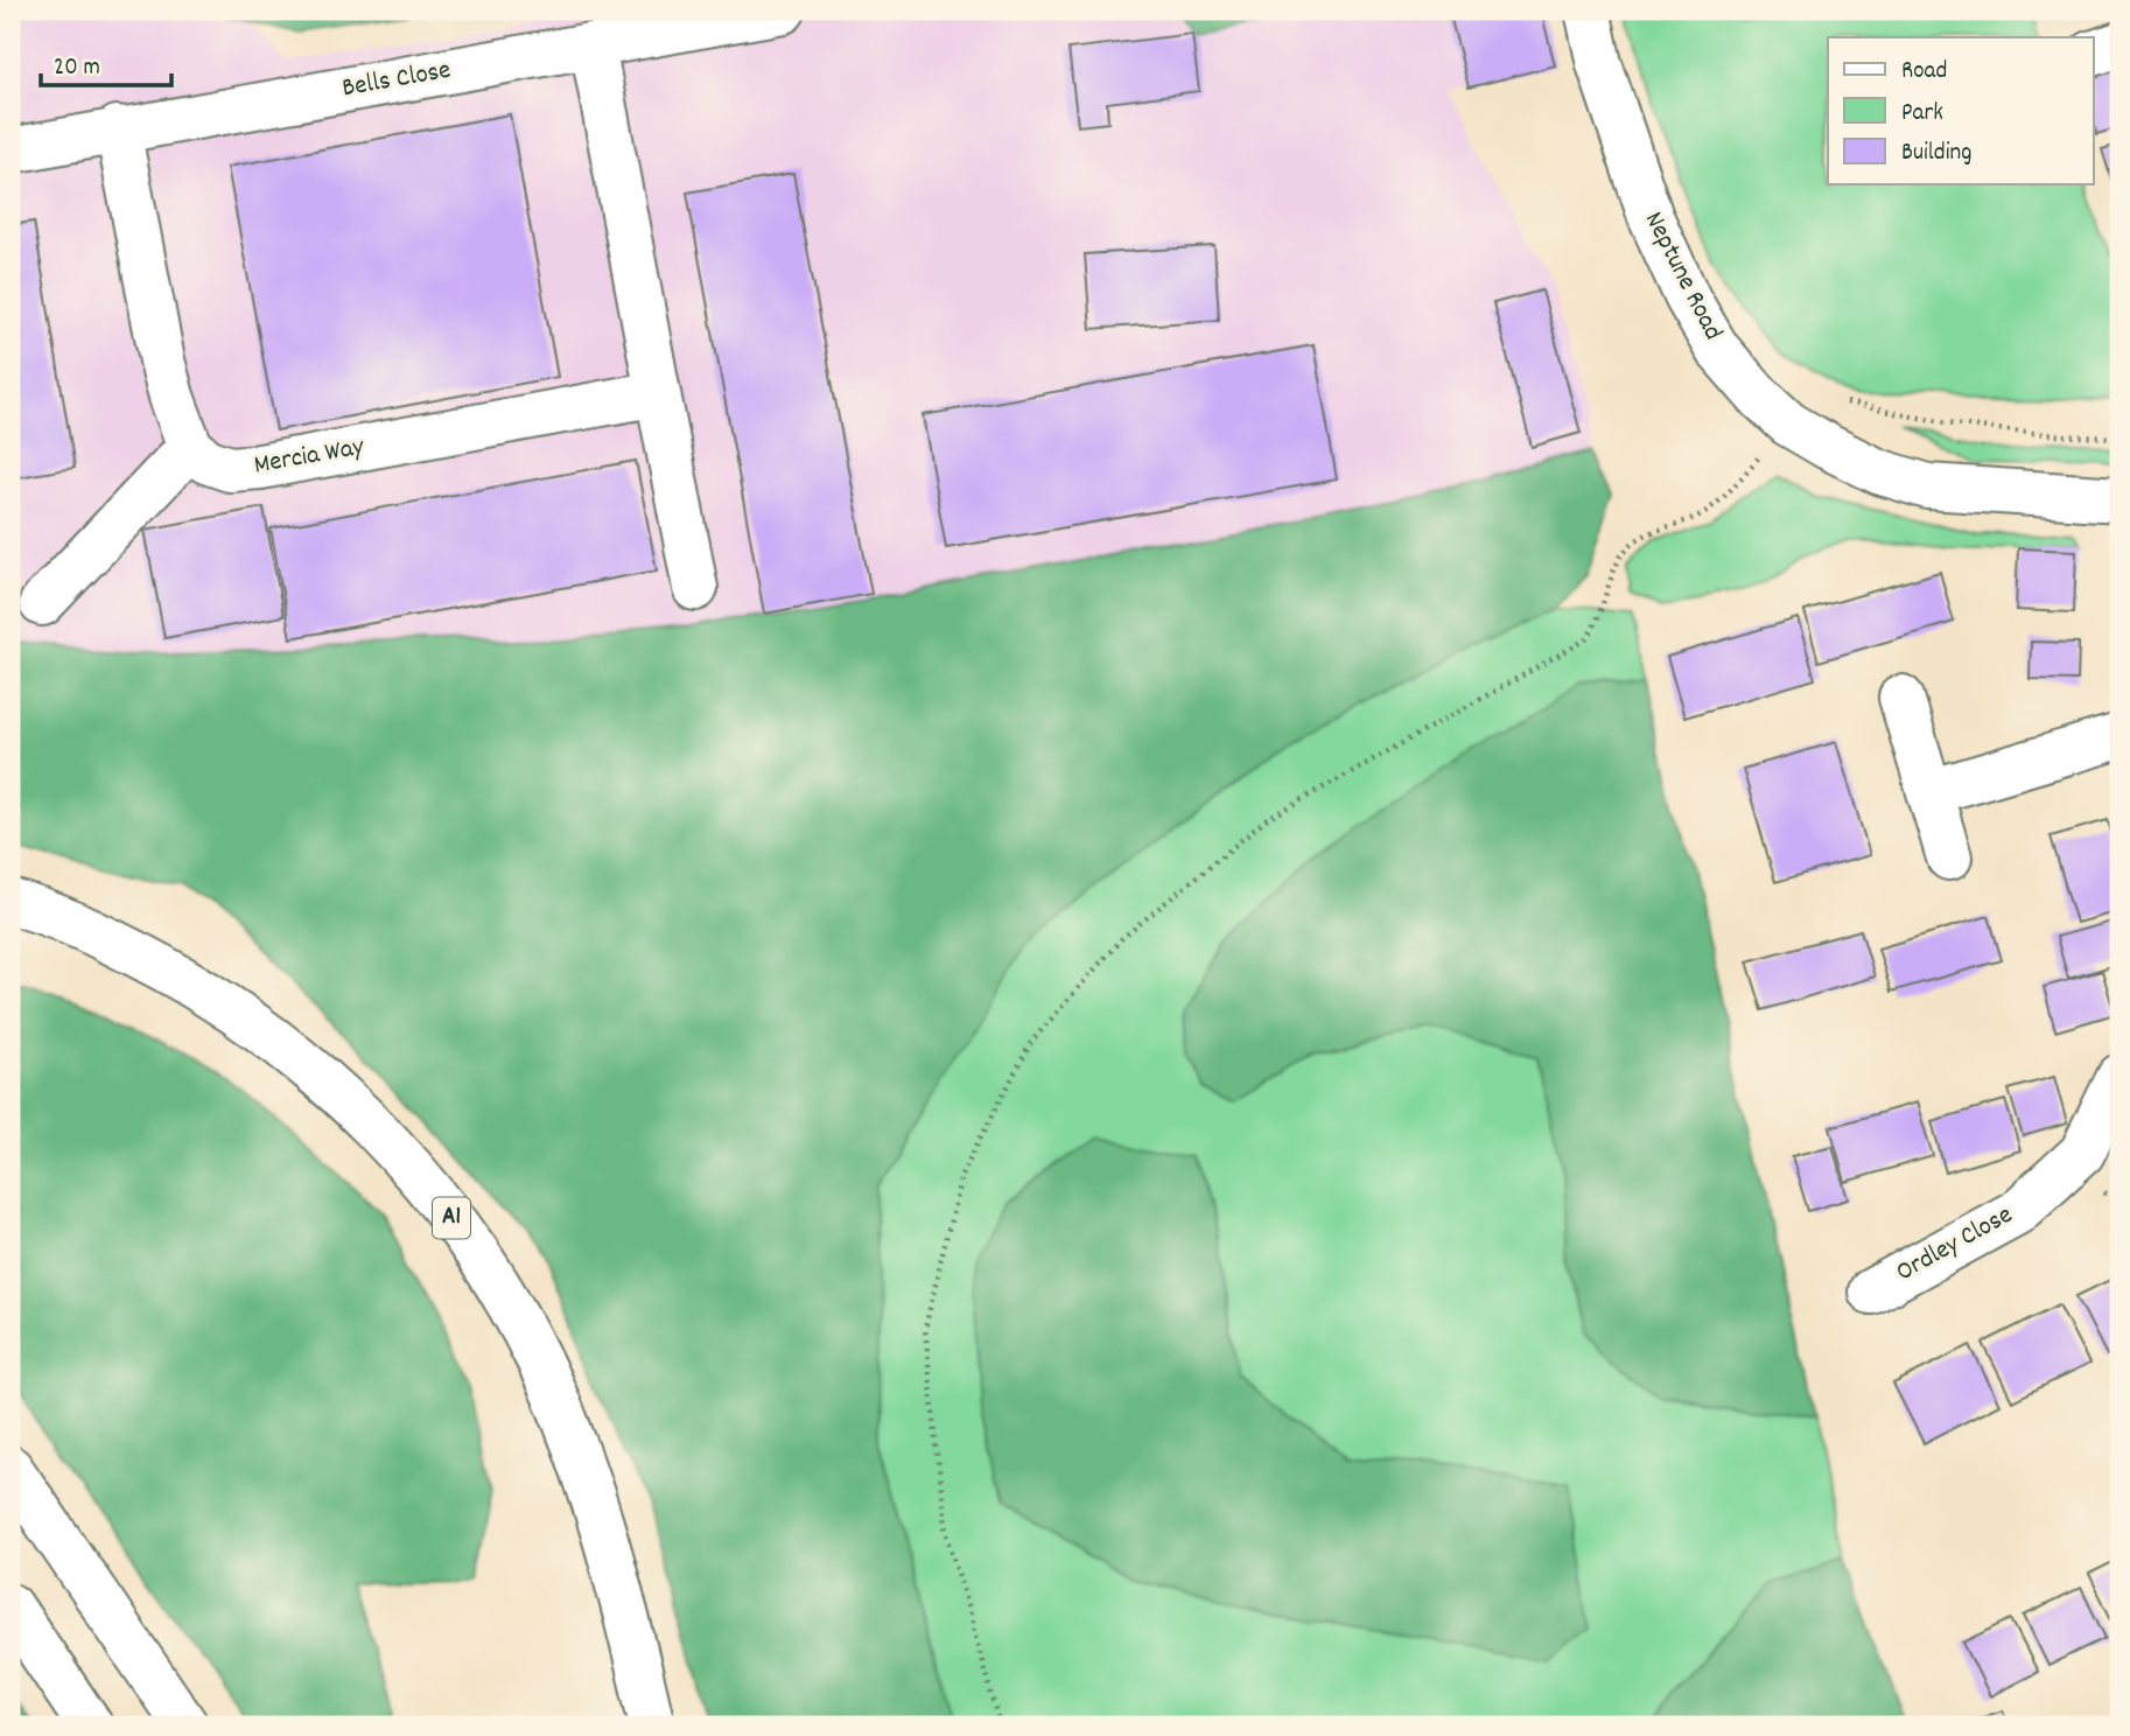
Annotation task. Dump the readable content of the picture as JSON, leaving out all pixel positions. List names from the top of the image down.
{
  "streets": {
    "main road": [
      "Bells Close",
      "Neptune Road",
      "Mercia Way",
      "A1",
      "Ordley Close"
    ]
  },
  "legend": ["Road", "Park", "Building"],
  "scale_bar": "20 m"
}
